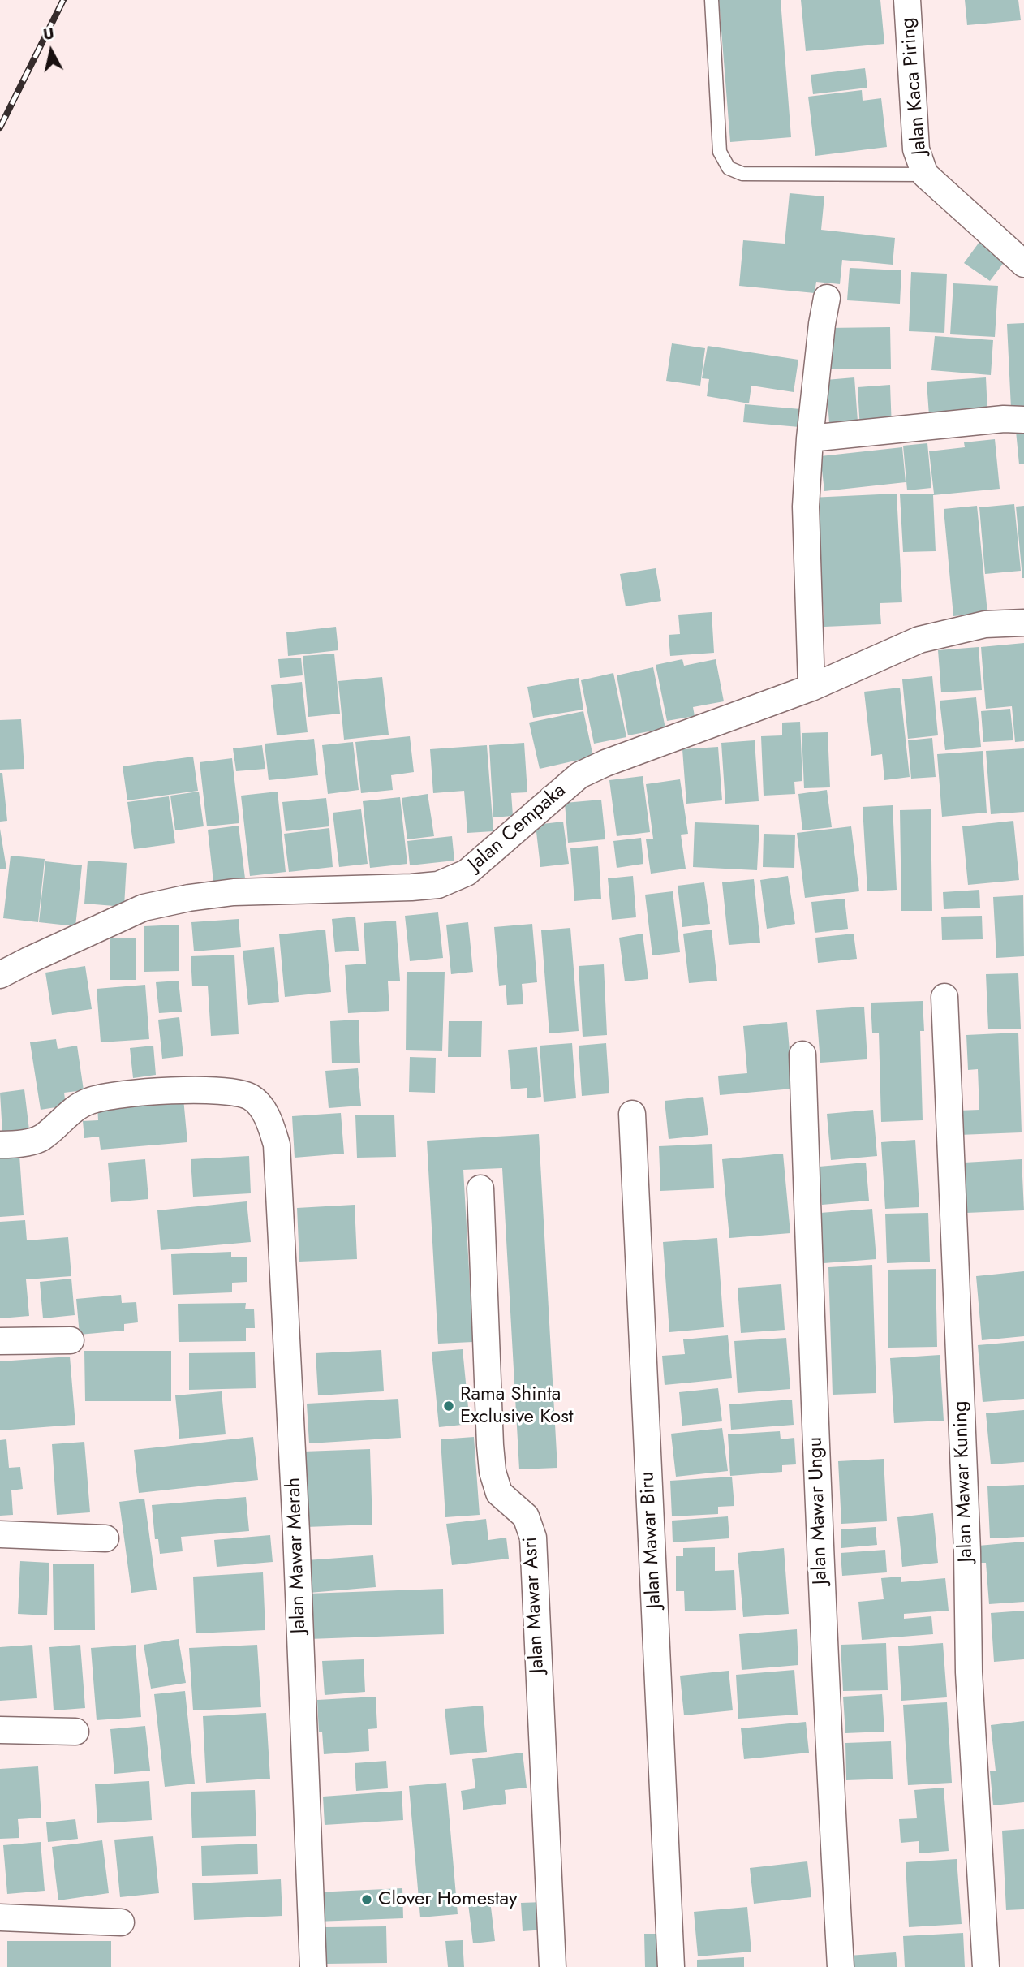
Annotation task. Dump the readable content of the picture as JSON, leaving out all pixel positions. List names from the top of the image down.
{
  "streets": {
    "street": [
      "Jalan Kaca Piring",
      "Jalan Cempaka",
      "Jalan Mawar Kuning",
      "Jalan Mawar Ungu",
      "Jalan Mawar Biru",
      "Jalan Mawar Merah",
      "Jalan Mawar Asri"
    ]
  },
  "places": ["Rama Shinta Exclusive Kost", "Clover Homestay"],
  "north": "top"
}
